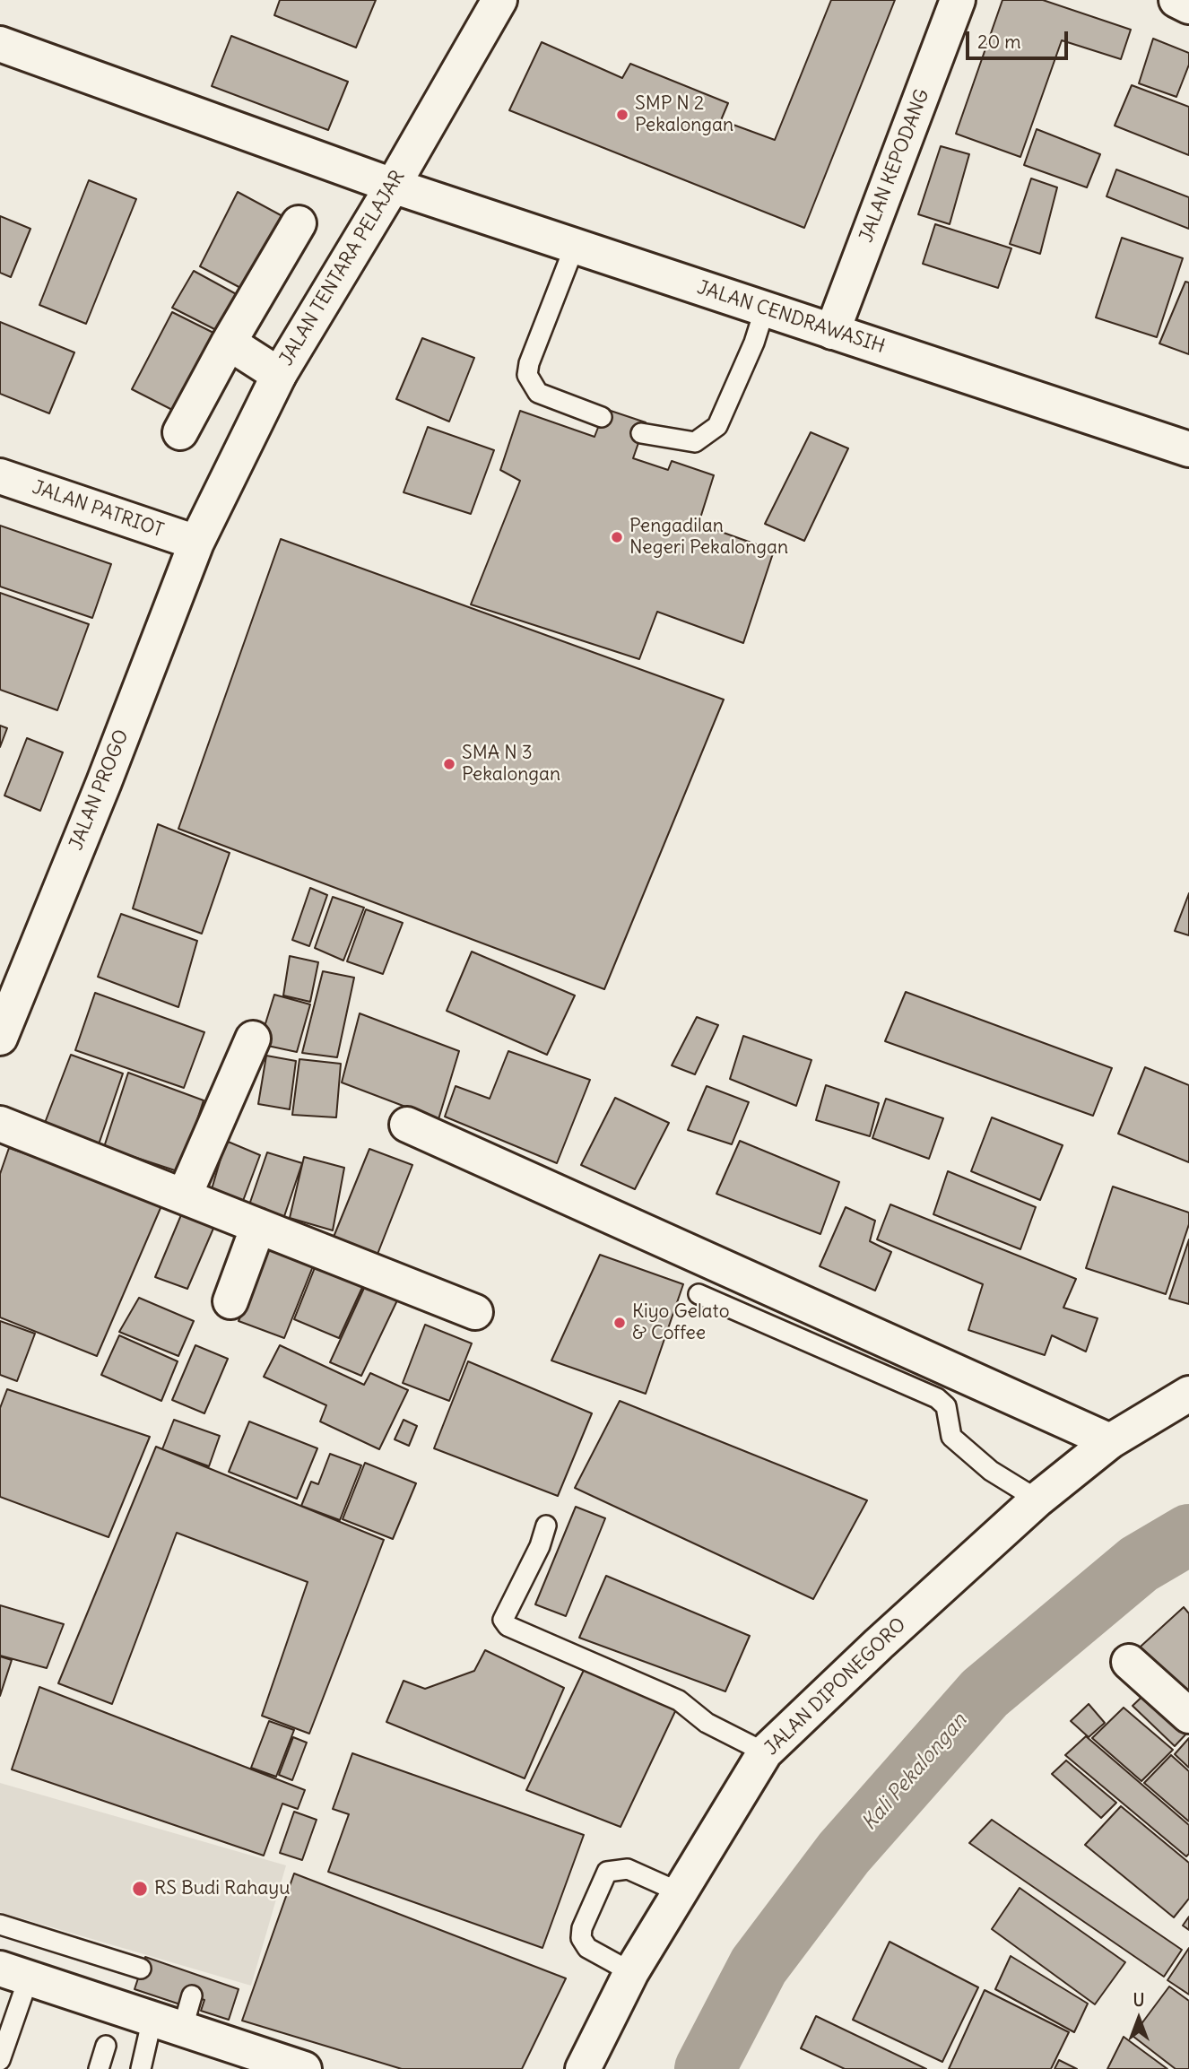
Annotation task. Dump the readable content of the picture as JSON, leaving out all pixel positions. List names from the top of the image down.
{
  "streets": {
    "street": [
      "JALAN KEPODANG",
      "JALAN TENTARA PELAJAR",
      "JALAN CENDRAWASIH",
      "JALAN PATRIOT",
      "JALAN PROGO",
      "JALAN DIPONEGORO"
    ]
  },
  "crossings": [
    ["JALAN KEPODANG", "JALAN CENDRAWASIH"],
    ["JALAN TENTARA PELAJAR", "JALAN CENDRAWASIH"],
    ["JALAN TENTARA PELAJAR", "JALAN PATRIOT"],
    ["JALAN TENTARA PELAJAR", "JALAN PROGO"],
    ["JALAN PATRIOT", "JALAN PROGO"]
  ],
  "water": ["Kali Pekalongan"],
  "places": [
    "SMP N 2 Pekalongan",
    "Pengadilan Negeri Pekalongan",
    "SMA N 3 Pekalongan",
    "Kiyo Gelato & Coffee",
    "RS Budi Rahayu"
  ],
  "scale_bar": "20 m",
  "north": "top"
}
